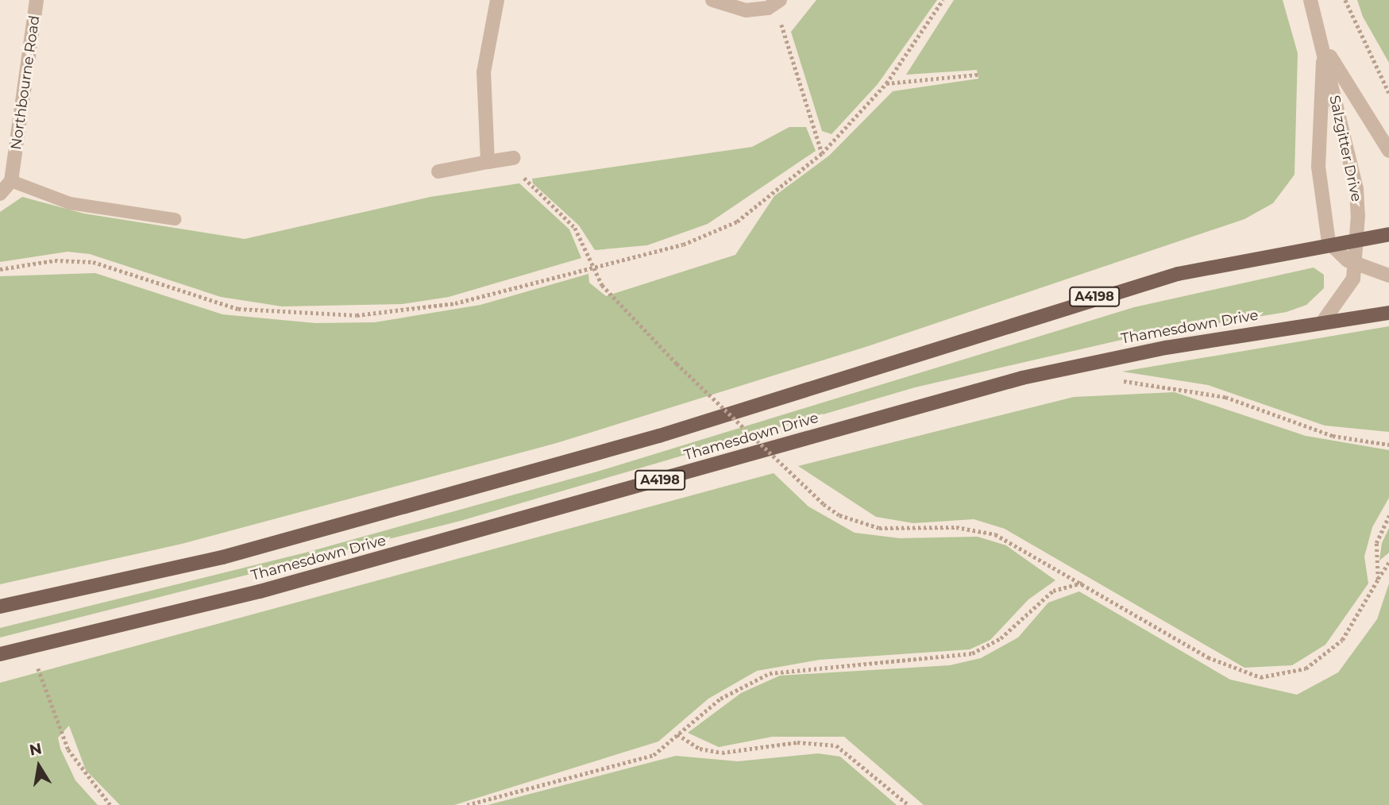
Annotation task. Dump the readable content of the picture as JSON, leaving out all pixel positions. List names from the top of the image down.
{
  "streets": {
    "main road": ["A4198", "Thamesdown Drive"],
    "street": ["Northbourne Road", "Salzgitter Drive"]
  },
  "crossings": [
    ["Salzgitter Drive", "A4198"],
    ["Salzgitter Drive", "Thamesdown Drive"],
    ["A4198", "Thamesdown Drive"]
  ],
  "north": "top"
}
